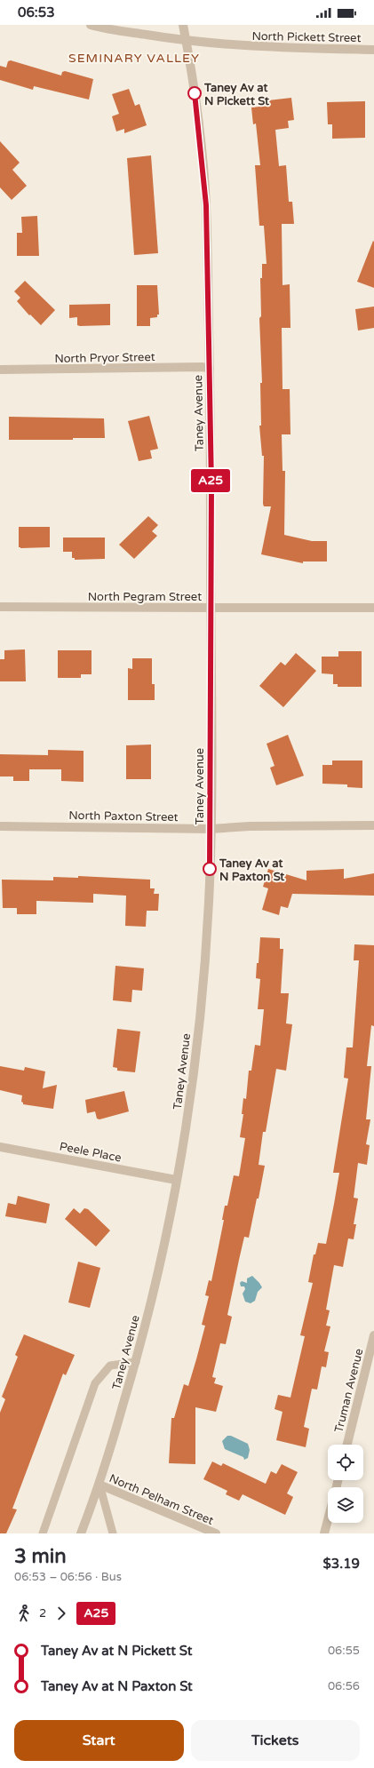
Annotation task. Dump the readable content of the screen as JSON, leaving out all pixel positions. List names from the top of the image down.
{
  "streets": {
    "street": [
      "North Pickett Street",
      "North Pryor Street",
      "Taney Avenue",
      "North Pegram Street",
      "North Paxton Street",
      "Peele Place",
      "Truman Avenue",
      "North Pelham Street"
    ]
  },
  "crossings": [
    ["North Pickett Street", "Taney Avenue"],
    ["North Pryor Street", "Taney Avenue"],
    ["Taney Avenue", "North Pegram Street"],
    ["Taney Avenue", "North Paxton Street"],
    ["Taney Avenue", "Peele Place"],
    ["Taney Avenue", "North Pelham Street"]
  ],
  "districts": ["SEMINARY VALLEY"],
  "places": ["Taney Av at N Pickett St", "Taney Av at N Paxton St"],
  "lines": ["bus line A25"],
  "page": {
    "status": "06:53",
    "on_map": "A25",
    "heading": ["3 min", "06:53 – 06:56 · Bus", "$3.19"],
    "legs": ["2", "A25"],
    "list": [
      {
        "name": "Taney Av at N Pickett St",
        "value": "06:55"
      },
      {
        "name": "Taney Av at N Paxton St",
        "value": "06:56"
      }
    ],
    "buttons": ["Start", "Tickets"]
  }
}
